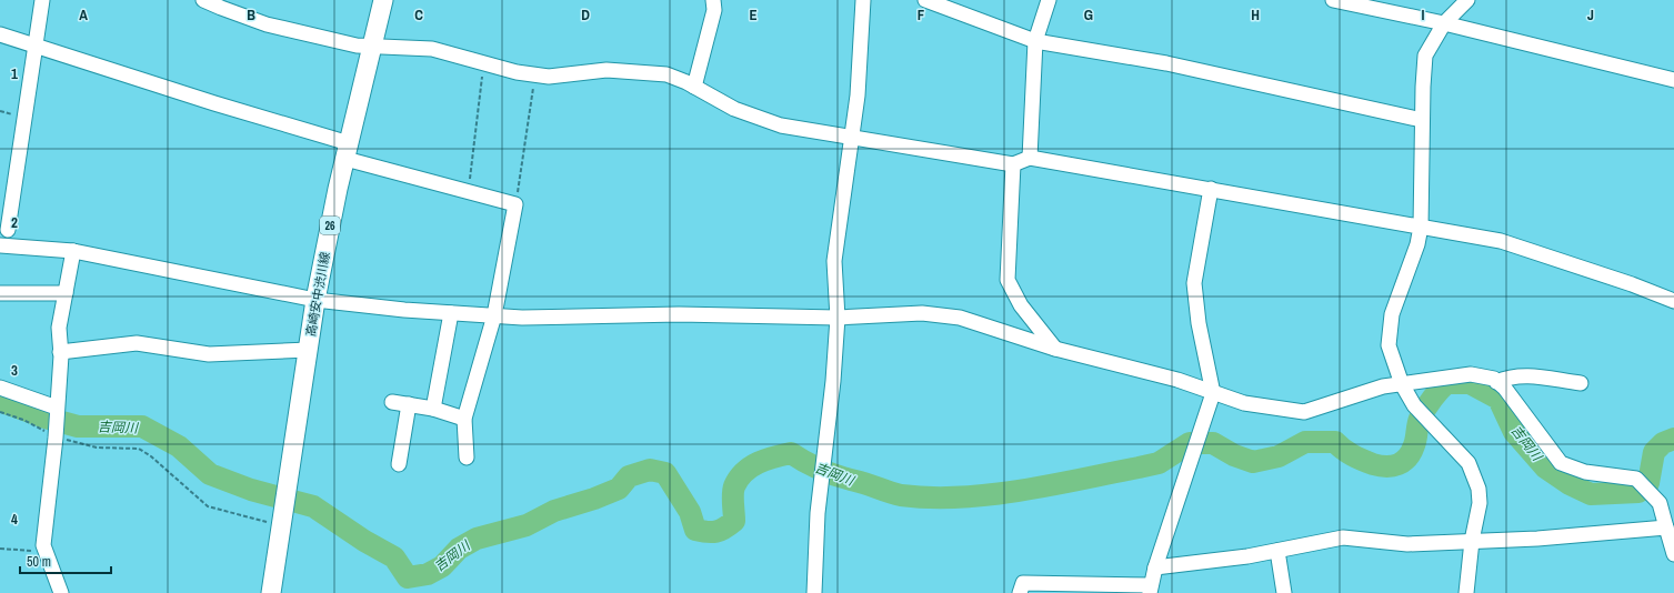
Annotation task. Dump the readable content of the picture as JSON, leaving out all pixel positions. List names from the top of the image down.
{
  "streets": {
    "main road": ["26", "高崎安中渋川線"]
  },
  "water": ["吉岡川"],
  "scale_bar": "50 m",
  "grid": {
    "columns": [
      "A",
      "B",
      "C",
      "D",
      "E",
      "F",
      "G",
      "H",
      "I",
      "J"
    ],
    "rows": [
      "1",
      "2",
      "3",
      "4"
    ]
  }
}
